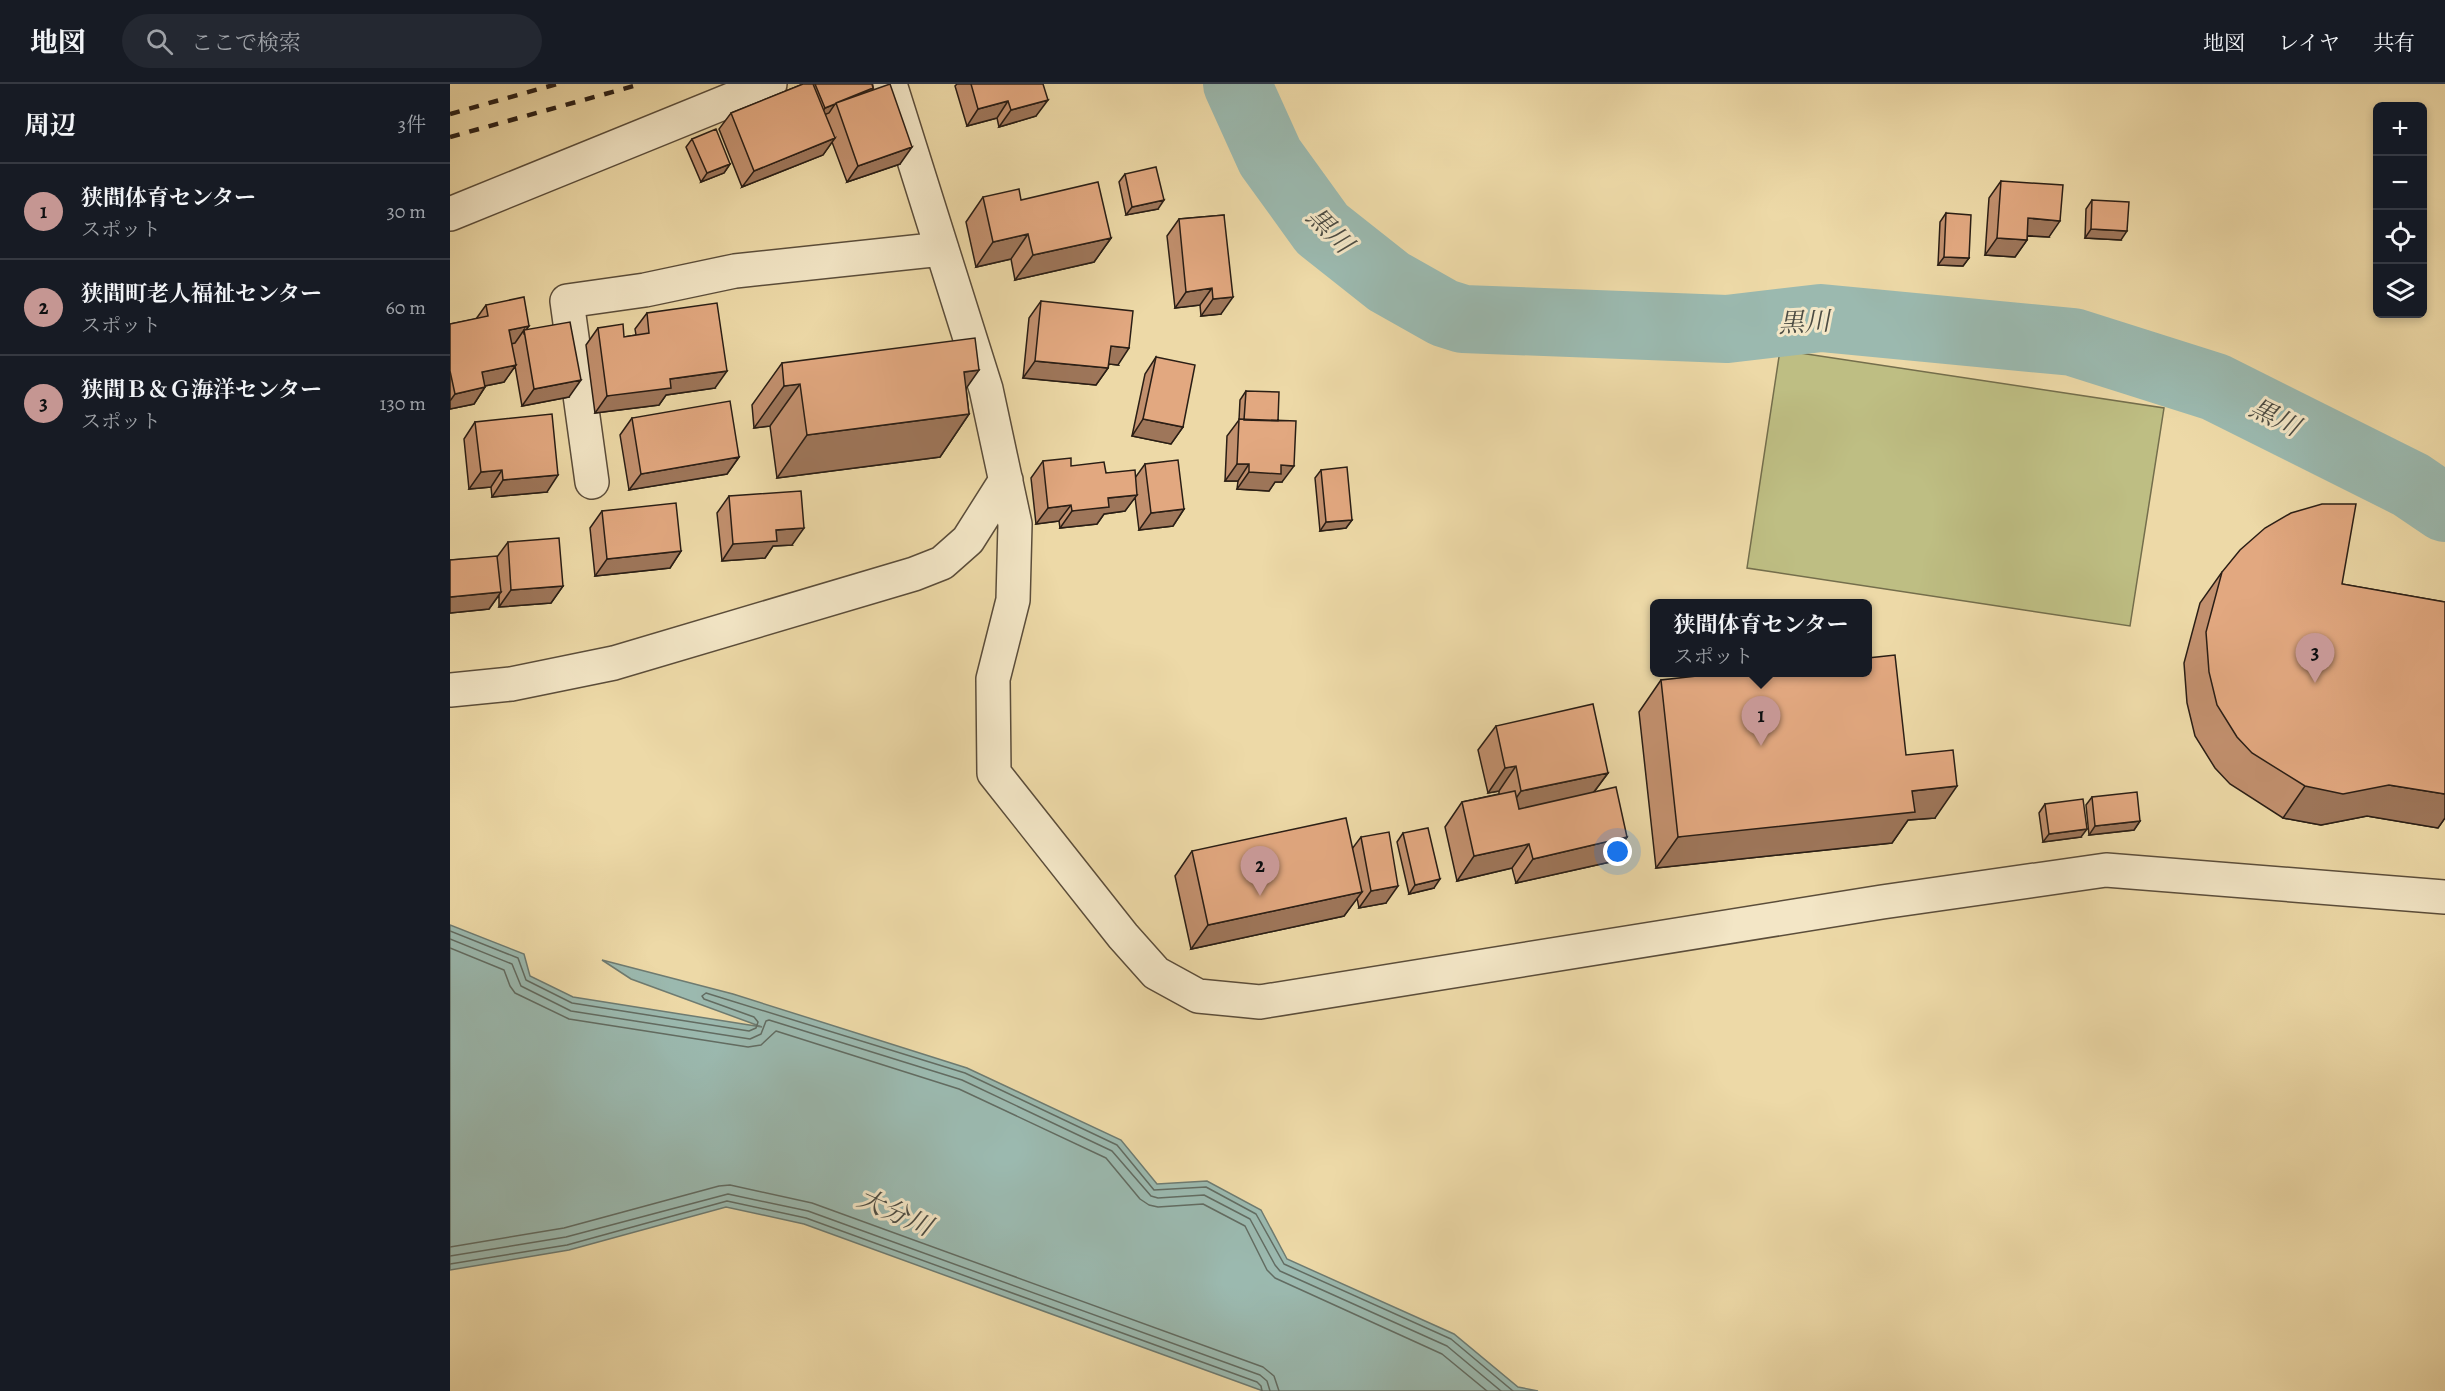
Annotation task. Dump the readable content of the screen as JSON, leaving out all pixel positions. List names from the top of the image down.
{
  "water": ["黒川", "大分川"],
  "page": {
    "header": "地図",
    "search": "ここで検索",
    "nav": ["地図", "レイヤ", "共有"],
    "heading": ["周辺", "3件"],
    "map_buttons": ["+", "−"],
    "list": [
      {
        "mark": "1",
        "name": "狭間体育センター",
        "note": "スポット",
        "value": "30 m"
      },
      {
        "mark": "2",
        "name": "狭間町老人福祉センター",
        "note": "スポット",
        "value": "60 m"
      },
      {
        "mark": "3",
        "name": "狭間Ｂ＆Ｇ海洋センター",
        "note": "スポット",
        "value": "130 m"
      }
    ],
    "popup": ["狭間体育センター", "スポット"],
    "pins": ["3", "1", "2"]
  }
}
